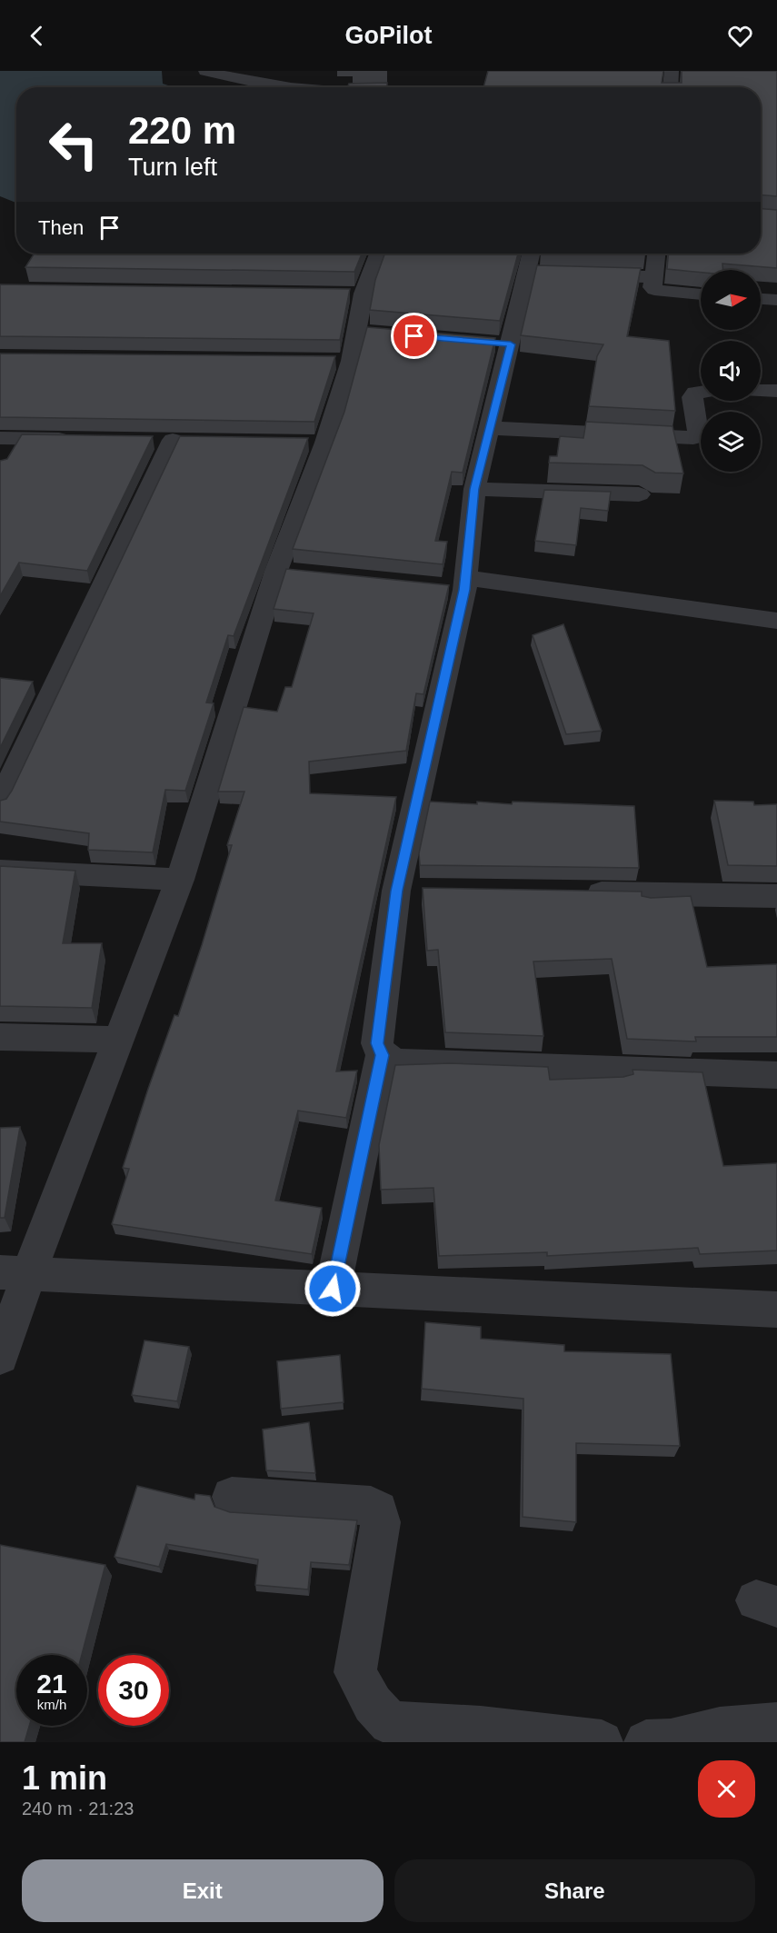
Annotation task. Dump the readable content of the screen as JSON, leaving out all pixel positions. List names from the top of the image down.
{
  "north": "right",
  "page": {
    "header": "GoPilot",
    "turn": ["220 m", "Turn left"],
    "then": "Then",
    "speed": "21 km/h",
    "limit": "30",
    "heading": ["1 min", "240 m · 21:23"],
    "buttons": ["Exit", "Share"]
  }
}
